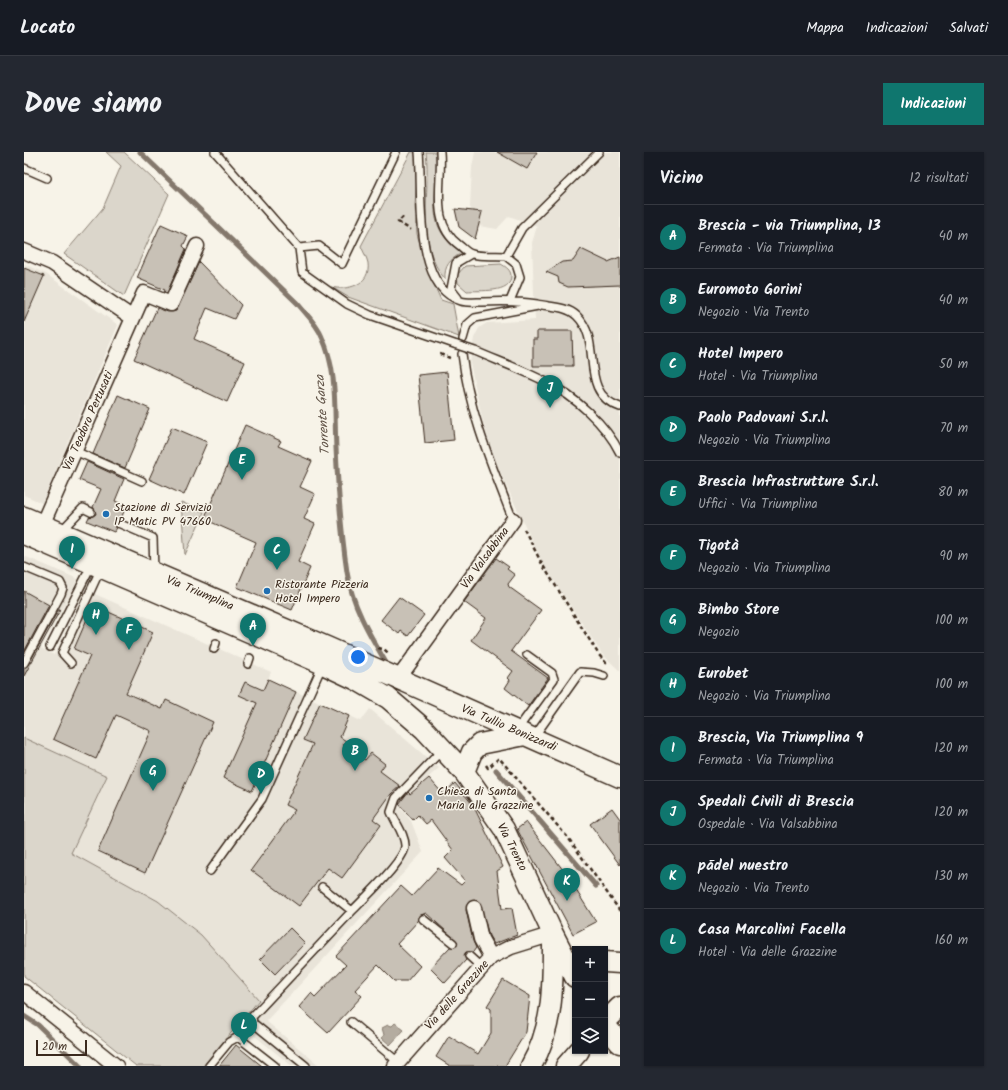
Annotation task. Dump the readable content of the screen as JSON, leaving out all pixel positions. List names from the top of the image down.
{
  "streets": {
    "main road": ["Via Triumplina", "Via Tullio Bonizzardi", "Via Trento"],
    "street": ["Via Teodoro Pertusati", "Via Valsabbina", "Via delle Grazzine"]
  },
  "crossings": [
    ["Via Teodoro Pertusati", "Via Triumplina"],
    ["Via Valsabbina", "Via Triumplina"],
    ["Via Valsabbina", "Via Tullio Bonizzardi"],
    ["Via Triumplina", "Via Tullio Bonizzardi"],
    ["Via Triumplina", "Via Trento"],
    ["Via Trento", "Via delle Grazzine"]
  ],
  "water": ["Torrente Garza"],
  "places": ["Stazione di Servizio IP Matic PV 47660", "Ristorante Pizzeria Hotel Impero", "Chiesa di Santa Maria alle Grazzine"],
  "scale_bar": "20 m",
  "page": {
    "header": "Locato",
    "nav": ["Mappa", "Indicazioni", "Salvati"],
    "title": "Dove siamo",
    "buttons": "Indicazioni",
    "heading": ["Vicino", "12 risultati"],
    "list": [
      {
        "mark": "A",
        "name": "Brescia - via Triumplina, 13",
        "note": "Fermata · Via Triumplina",
        "value": "40 m"
      },
      {
        "mark": "B",
        "name": "Euromoto Gorini",
        "note": "Negozio · Via Trento",
        "value": "40 m"
      },
      {
        "mark": "C",
        "name": "Hotel Impero",
        "note": "Hotel · Via Triumplina",
        "value": "50 m"
      },
      {
        "mark": "D",
        "name": "Paolo Padovani S.r.l.",
        "note": "Negozio · Via Triumplina",
        "value": "70 m"
      },
      {
        "mark": "E",
        "name": "Brescia Infrastrutture S.r.l.",
        "note": "Uffici · Via Triumplina",
        "value": "80 m"
      },
      {
        "mark": "F",
        "name": "Tigotà",
        "note": "Negozio · Via Triumplina",
        "value": "90 m"
      },
      {
        "mark": "G",
        "name": "Bimbo Store",
        "note": "Negozio",
        "value": "100 m"
      },
      {
        "mark": "H",
        "name": "Eurobet",
        "note": "Negozio · Via Triumplina",
        "value": "100 m"
      },
      {
        "mark": "I",
        "name": "Brescia, Via Triumplina 9",
        "note": "Fermata · Via Triumplina",
        "value": "120 m"
      },
      {
        "mark": "J",
        "name": "Spedali Civili di Brescia",
        "note": "Ospedale · Via Valsabbina",
        "value": "120 m"
      },
      {
        "mark": "K",
        "name": "pādel nuestro",
        "note": "Negozio · Via Trento",
        "value": "130 m"
      },
      {
        "mark": "L",
        "name": "Casa Marcolini Facella",
        "note": "Hotel · Via delle Grazzine",
        "value": "160 m"
      }
    ],
    "pins": [
      "J",
      "E",
      "I",
      "C",
      "H",
      "A",
      "F",
      "B",
      "G",
      "D",
      "K",
      "L"
    ],
    "map_buttons": ["+", "−"],
    "scale": "20 m"
  }
}
